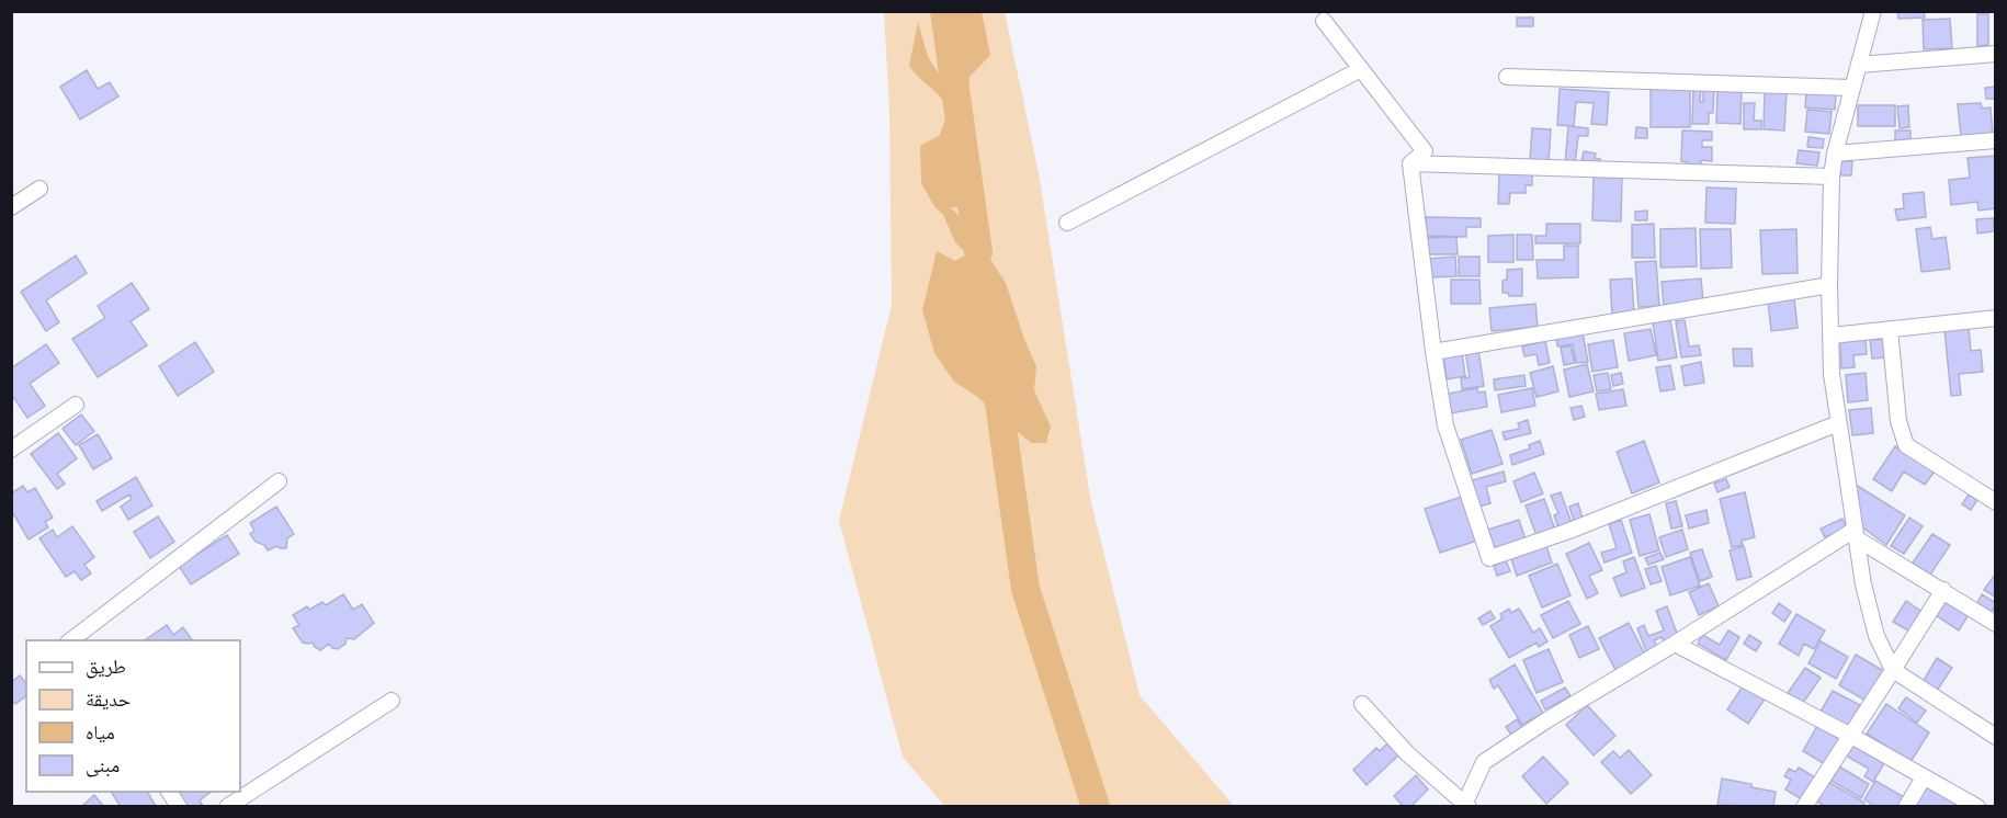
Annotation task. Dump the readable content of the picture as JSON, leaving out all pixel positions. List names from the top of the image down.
{
  "legend": [
    "طريق",
    "حديقة",
    "مياه",
    "مبنى"
  ]
}
